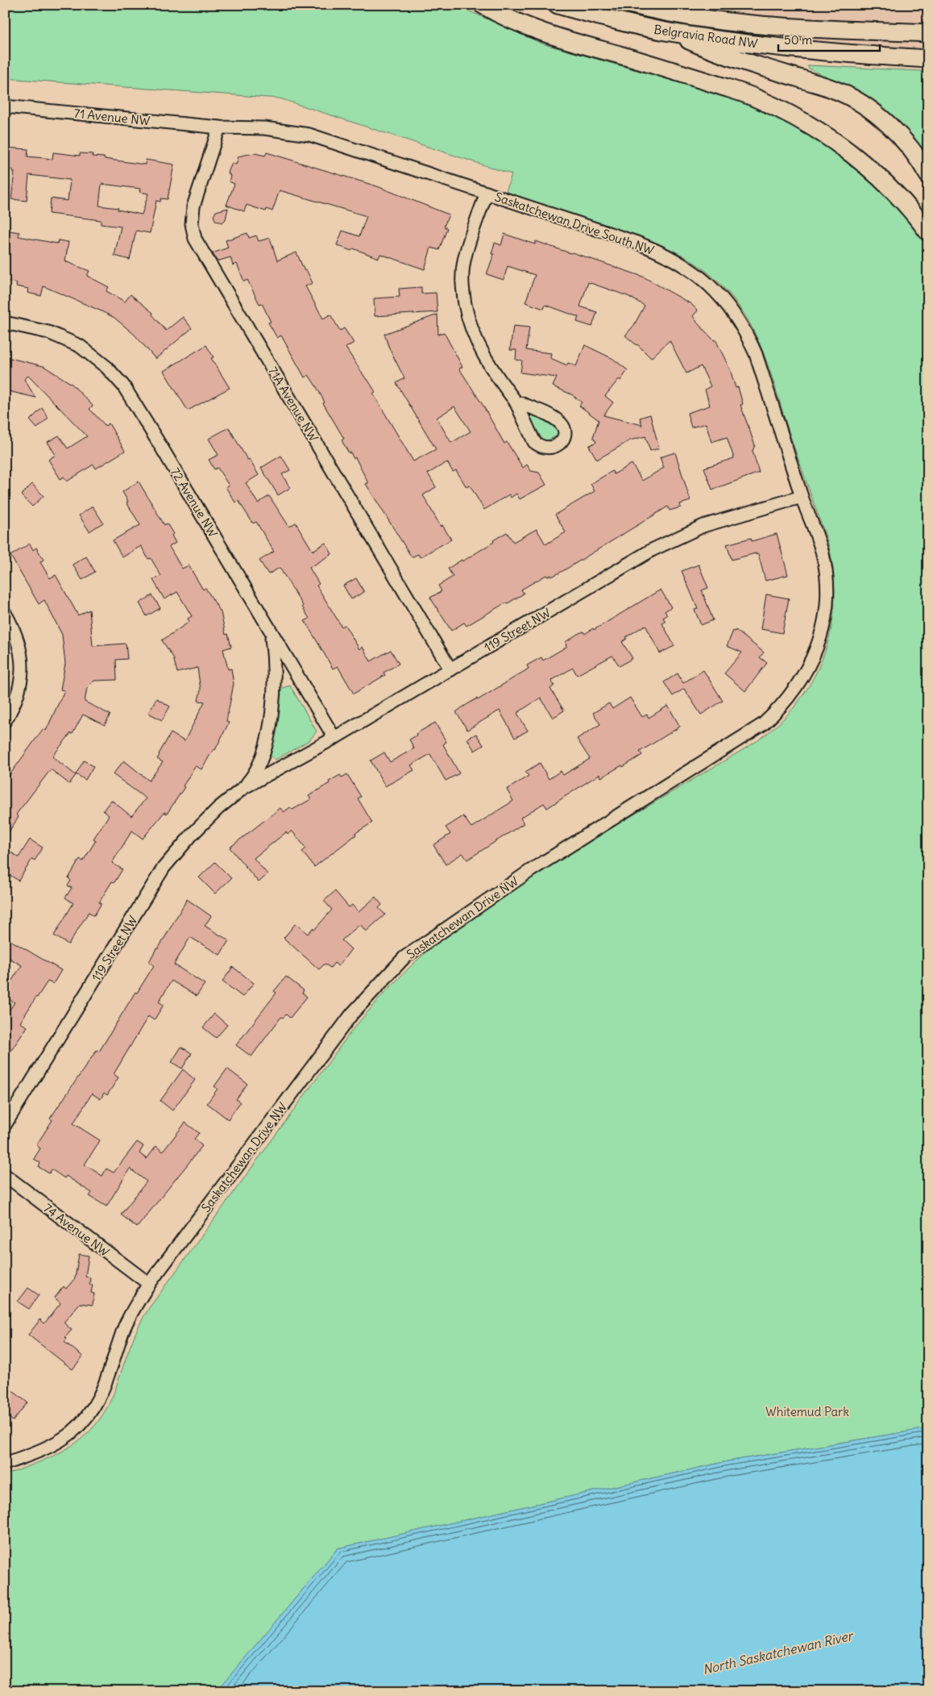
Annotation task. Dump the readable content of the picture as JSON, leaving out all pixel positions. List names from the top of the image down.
{
  "streets": {
    "main road": ["Belgravia Road NW"],
    "street": [
      "71 Avenue NW",
      "Saskatchewan Drive South NW",
      "71A Avenue NW",
      "72 Avenue NW",
      "119 Street NW",
      "Saskatchewan Drive NW",
      "74 Avenue NW"
    ]
  },
  "crossings": [
    ["71 Avenue NW", "Saskatchewan Drive South NW"],
    ["71 Avenue NW", "71A Avenue NW"],
    ["Saskatchewan Drive South NW", "71A Avenue NW"],
    ["Saskatchewan Drive South NW", "119 Street NW"],
    ["Saskatchewan Drive South NW", "Saskatchewan Drive NW"],
    ["71A Avenue NW", "119 Street NW"],
    ["72 Avenue NW", "119 Street NW"],
    ["119 Street NW", "Saskatchewan Drive NW"],
    ["Saskatchewan Drive NW", "74 Avenue NW"]
  ],
  "water": ["North Saskatchewan River"],
  "parks": ["Whitemud Park"],
  "scale_bar": "50 m"
}
